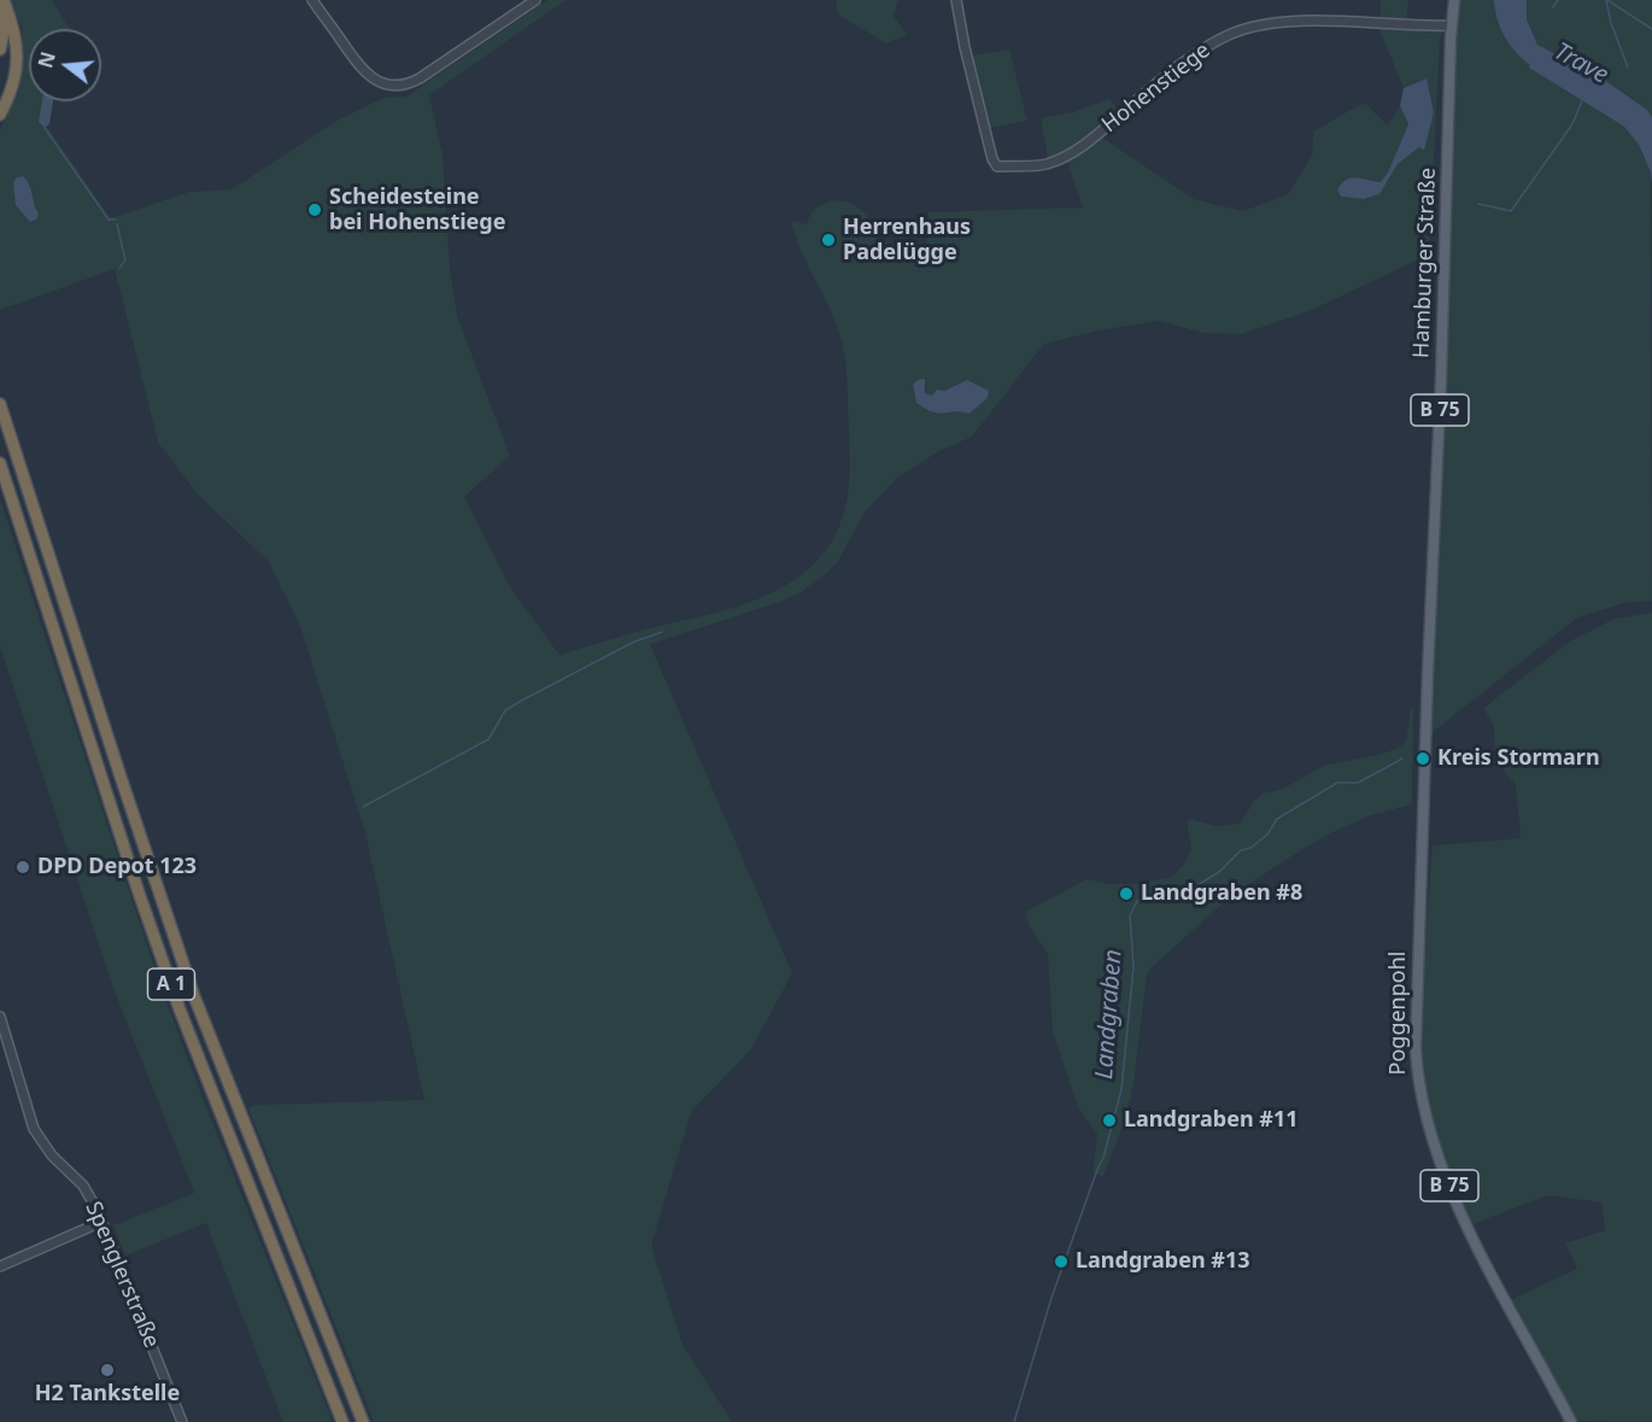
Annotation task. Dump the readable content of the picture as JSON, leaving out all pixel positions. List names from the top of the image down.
{
  "streets": {
    "highway": ["A 1"],
    "main road": ["Hamburger Straße", "B 75", "Poggenpohl"],
    "street": ["Hohenstiege", "Spenglerstraße"]
  },
  "crossings": [
    ["Hohenstiege", "Hamburger Straße"],
    ["Hamburger Straße", "Poggenpohl"]
  ],
  "water": ["Trave", "Landgraben"],
  "places": [
    "Scheidesteine bei Hohenstiege",
    "Herrenhaus Padelügge",
    "Kreis Stormarn",
    "DPD Depot 123",
    "Landgraben #8",
    "Landgraben #11",
    "Landgraben #13",
    "H2 Tankstelle"
  ],
  "north": "left"
}
